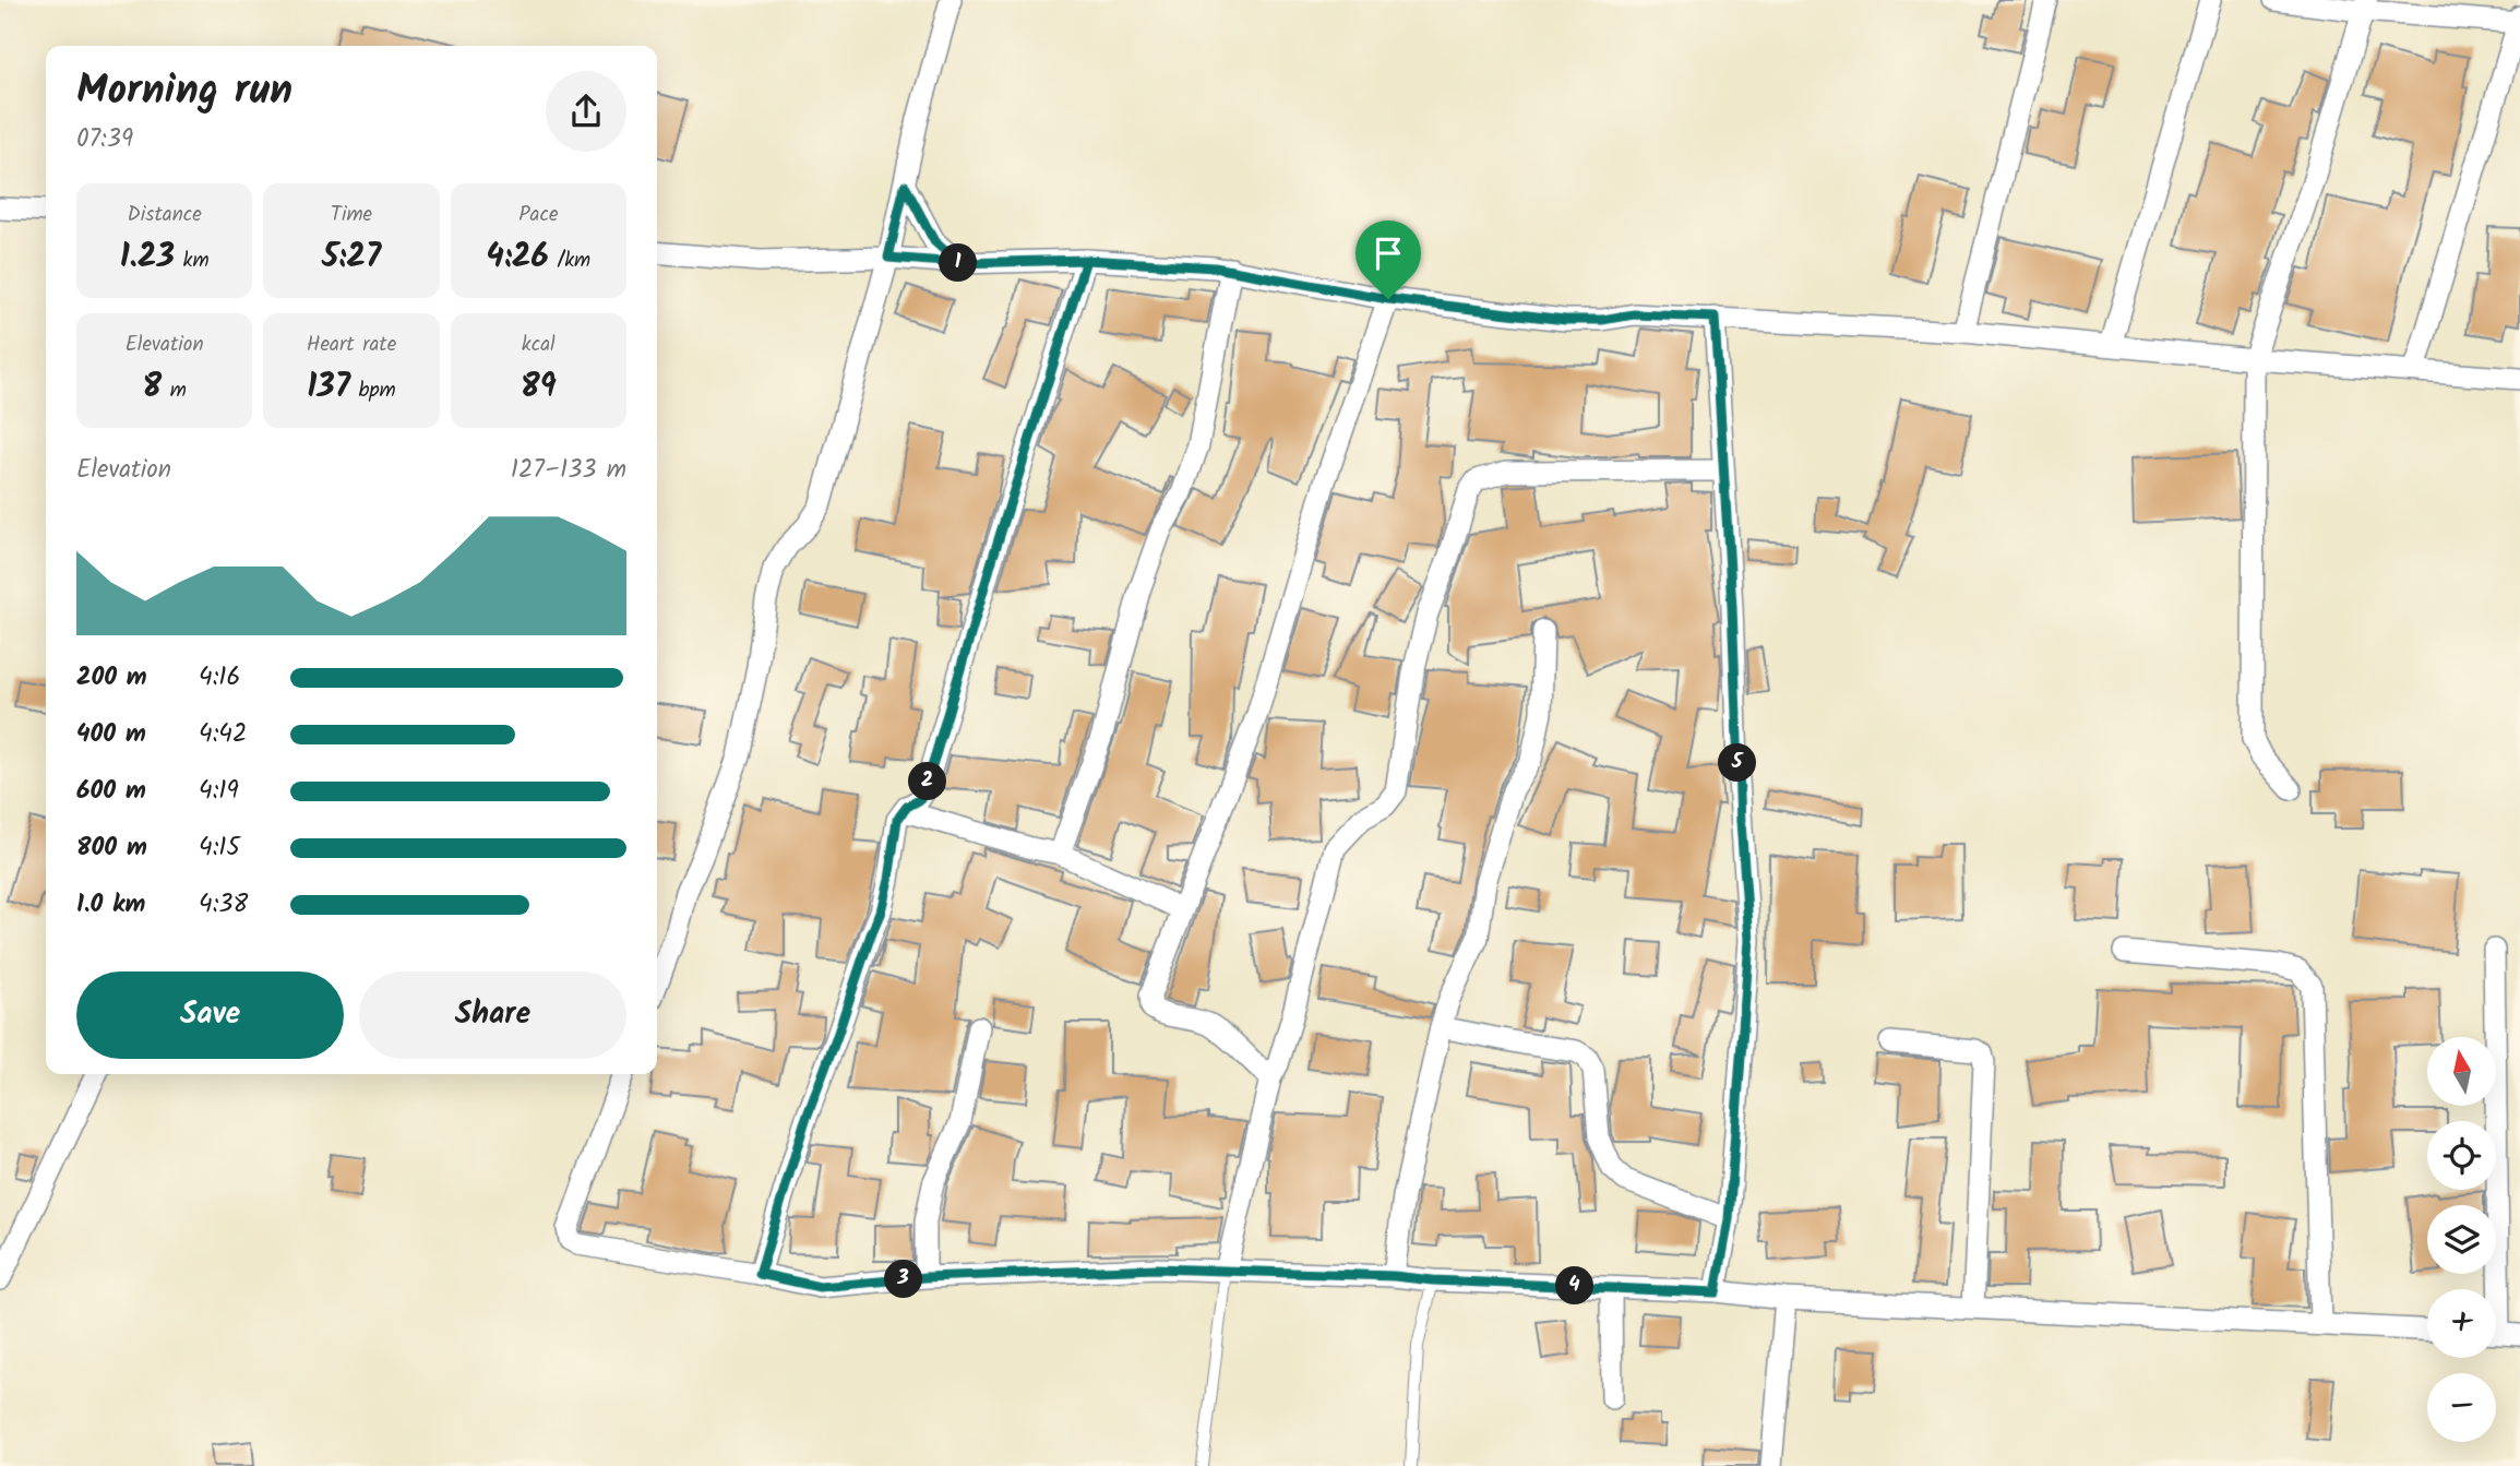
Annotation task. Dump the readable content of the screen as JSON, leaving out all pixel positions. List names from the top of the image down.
{
  "north": "top",
  "page": {
    "heading": ["Morning run", "07:39"],
    "stats": [
      ["Distance", "1.23 km"],
      ["Time", "5:27"],
      ["Pace", "4:26 /km"],
      ["Elevation", "8 m"],
      ["Heart rate", "137 bpm"],
      ["kcal", "89"]
    ],
    "pins": [
      "1",
      "5",
      "2",
      "3",
      "4"
    ],
    "chart": ["Elevation", "127–133 m"],
    "list": [
      {
        "name": "200 m",
        "note": "4:16"
      },
      {
        "name": "400 m",
        "note": "4:42"
      },
      {
        "name": "600 m",
        "note": "4:19"
      },
      {
        "name": "800 m",
        "note": "4:15"
      },
      {
        "name": "1.0 km",
        "note": "4:38"
      }
    ],
    "buttons": ["Save", "Share"],
    "map_buttons": ["+", "−"]
  }
}
